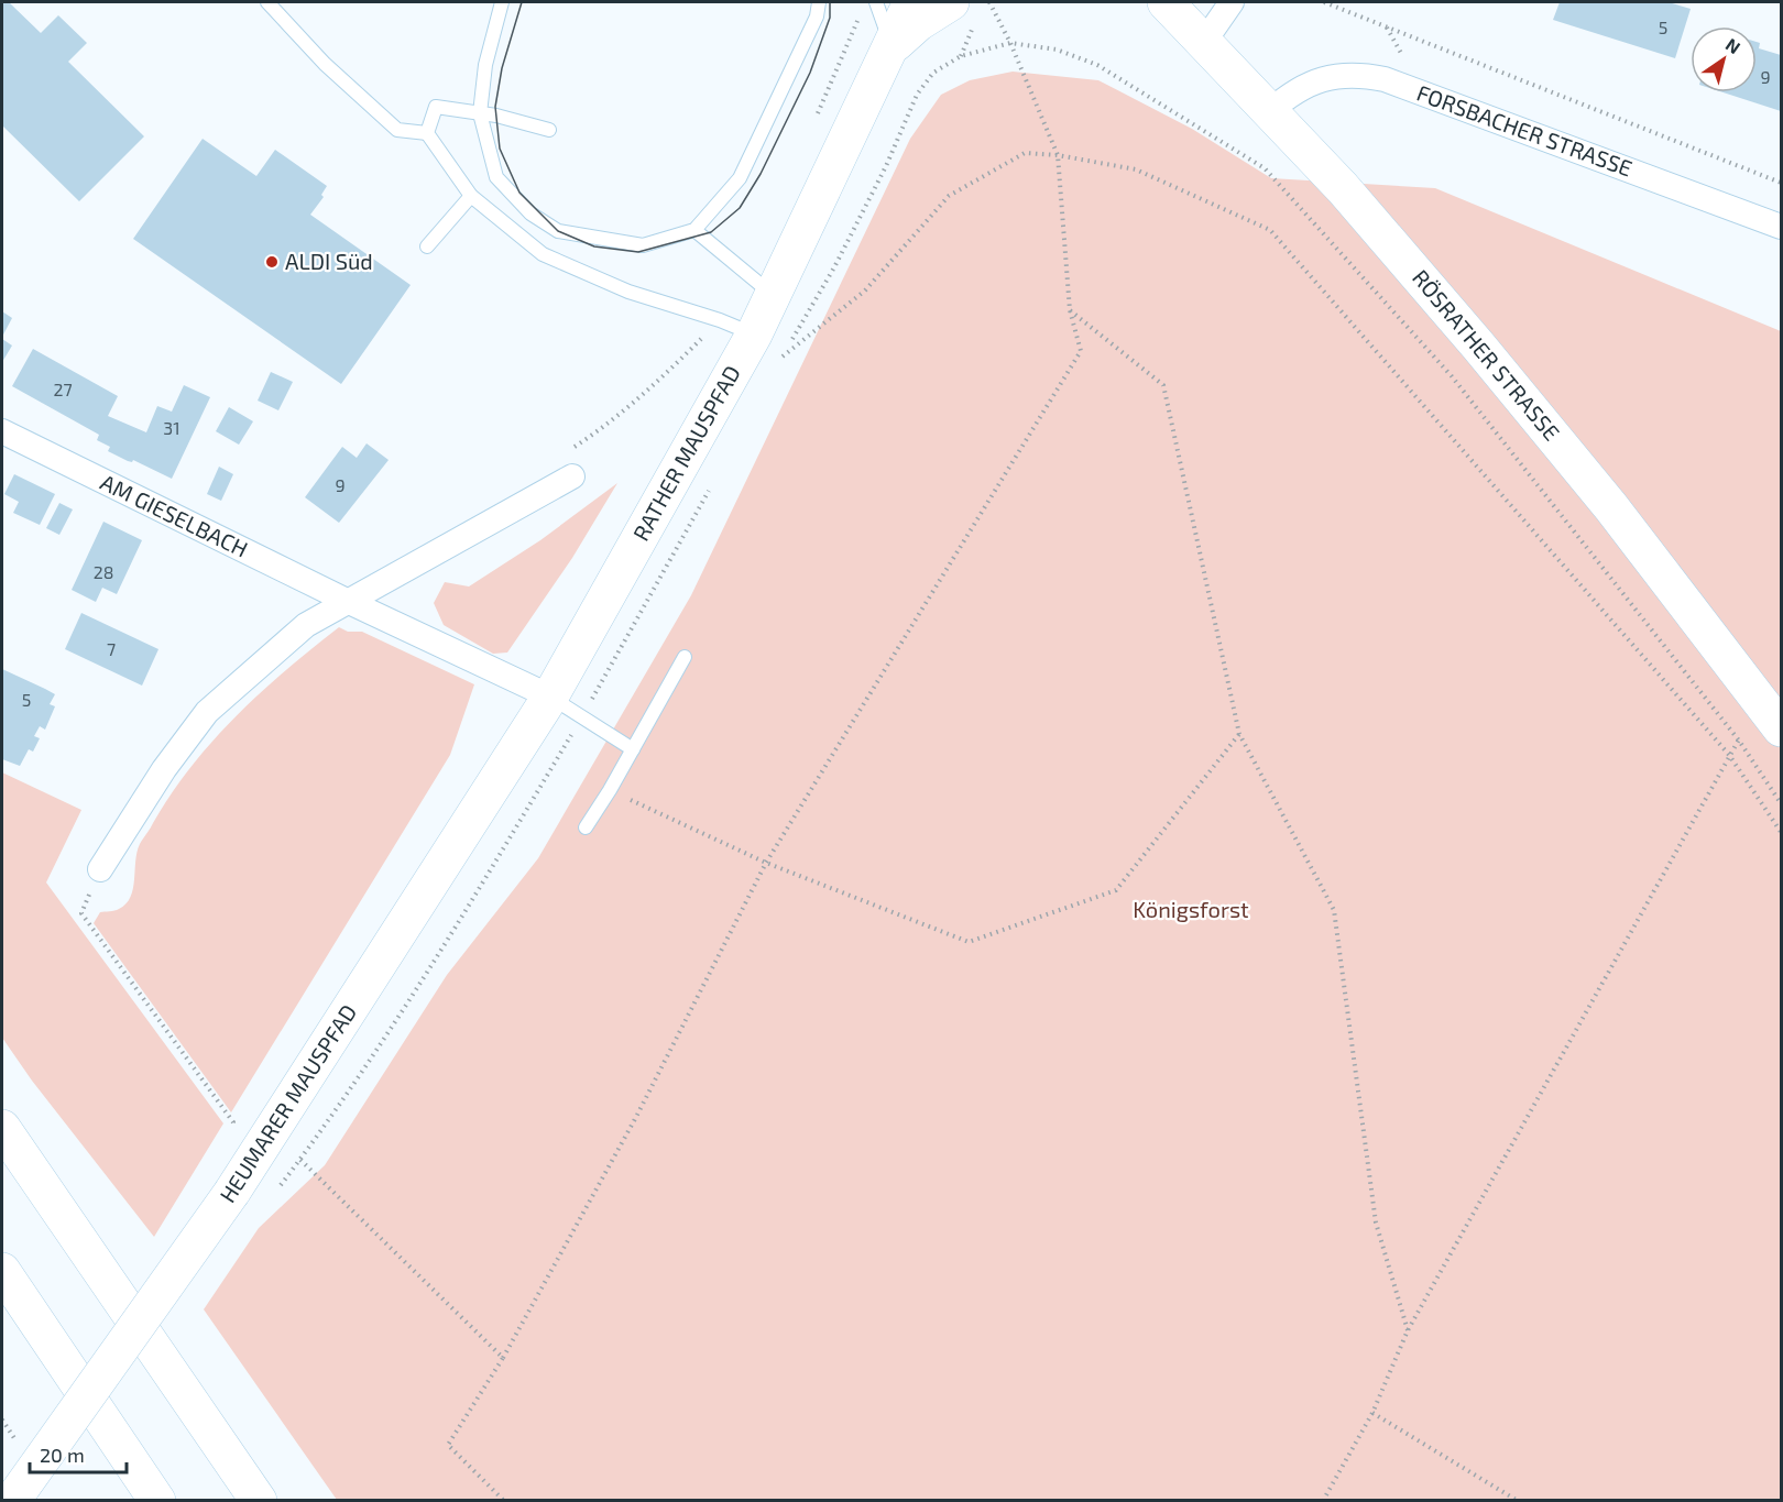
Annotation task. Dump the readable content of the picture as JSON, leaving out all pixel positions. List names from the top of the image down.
{
  "streets": {
    "main road": ["RÖSRATHER STRASSE", "RATHER MAUSPFAD", "HEUMARER MAUSPFAD"],
    "street": ["FORSBACHER STRASSE", "AM GIESELBACH"]
  },
  "crossings": [
    ["FORSBACHER STRASSE", "RÖSRATHER STRASSE"],
    ["RATHER MAUSPFAD", "HEUMARER MAUSPFAD"]
  ],
  "parks": ["Königsforst"],
  "places": ["ALDI Süd"],
  "house_numbers": [
    "5",
    "9",
    "27",
    "31",
    "9",
    "28",
    "7",
    "5"
  ],
  "scale_bar": "20 m",
  "north": "top right"
}
